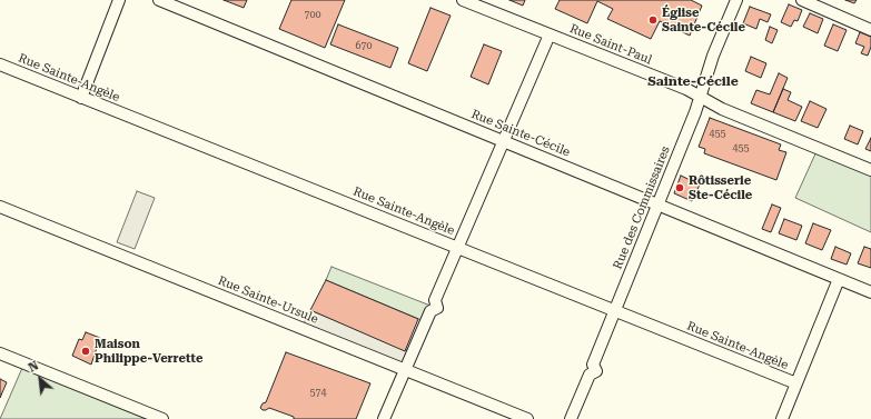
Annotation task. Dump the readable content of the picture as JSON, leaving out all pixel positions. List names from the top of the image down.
{
  "streets": {
    "street": [
      "Rue Saint-Paul",
      "Rue Sainte-Angèle",
      "Rue Sainte-Cécile",
      "Rue des Commissaires",
      "Rue Sainte-Ursule"
    ]
  },
  "crossings": [
    ["Rue Saint-Paul", "Rue des Commissaires"],
    ["Rue Sainte-Angèle", "Rue des Commissaires"],
    ["Rue Sainte-Cécile", "Rue des Commissaires"]
  ],
  "districts": ["Sainte-Cécile"],
  "places": ["Église Sainte-Cécile", "Rôtisserie Ste-Cécile", "Maison Philippe-Verrette"],
  "house_numbers": [
    "700",
    "670",
    "455",
    "455",
    "574"
  ],
  "north": "top left"
}
